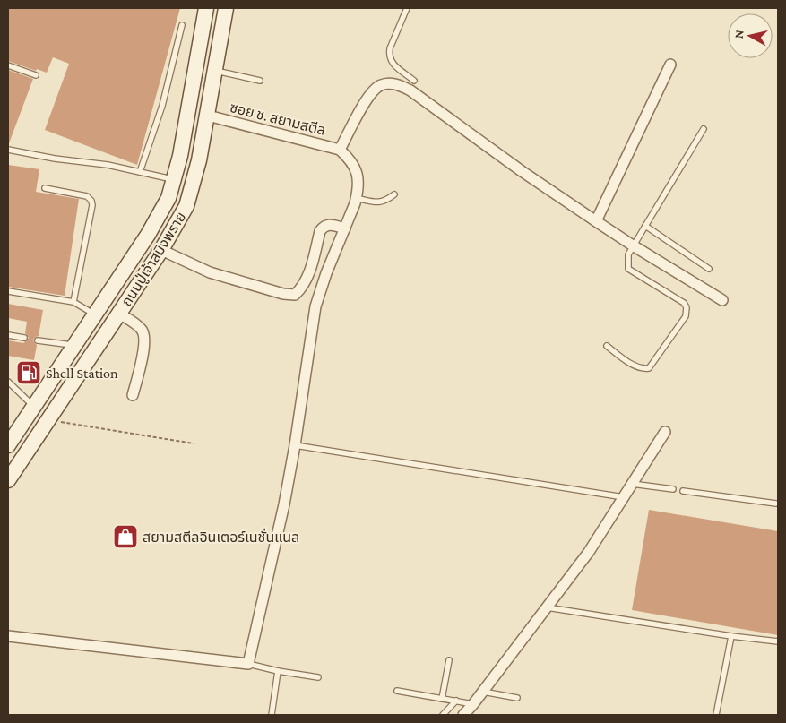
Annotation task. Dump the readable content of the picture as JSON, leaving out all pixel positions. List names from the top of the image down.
{
  "streets": {
    "main road": ["ถนนปู่เจ้าสมิงพราย"],
    "street": ["ซอย ช. สยามสตีล"]
  },
  "crossings": [
    ["ซอย ช. สยามสตีล", "ถนนปู่เจ้าสมิงพราย"]
  ],
  "places": {
    "fuel station": ["Shell Station"],
    "shop": ["สยามสตีลอินเตอร์เนชั่นแนล"]
  },
  "north": "left"
}
